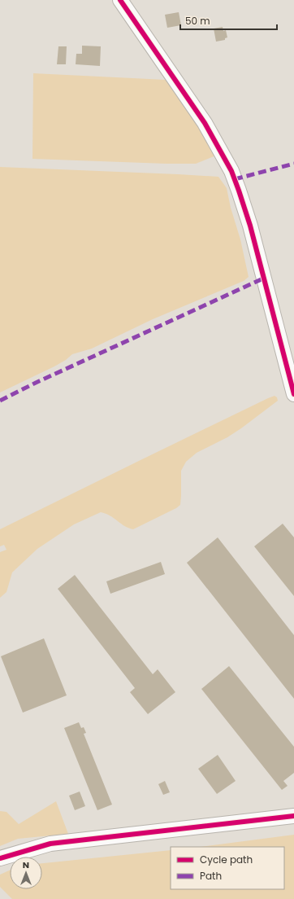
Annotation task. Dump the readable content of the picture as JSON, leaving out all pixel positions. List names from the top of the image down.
{
  "legend": ["Cycle path", "Path"],
  "scale_bar": "50 m",
  "north": "top"
}
